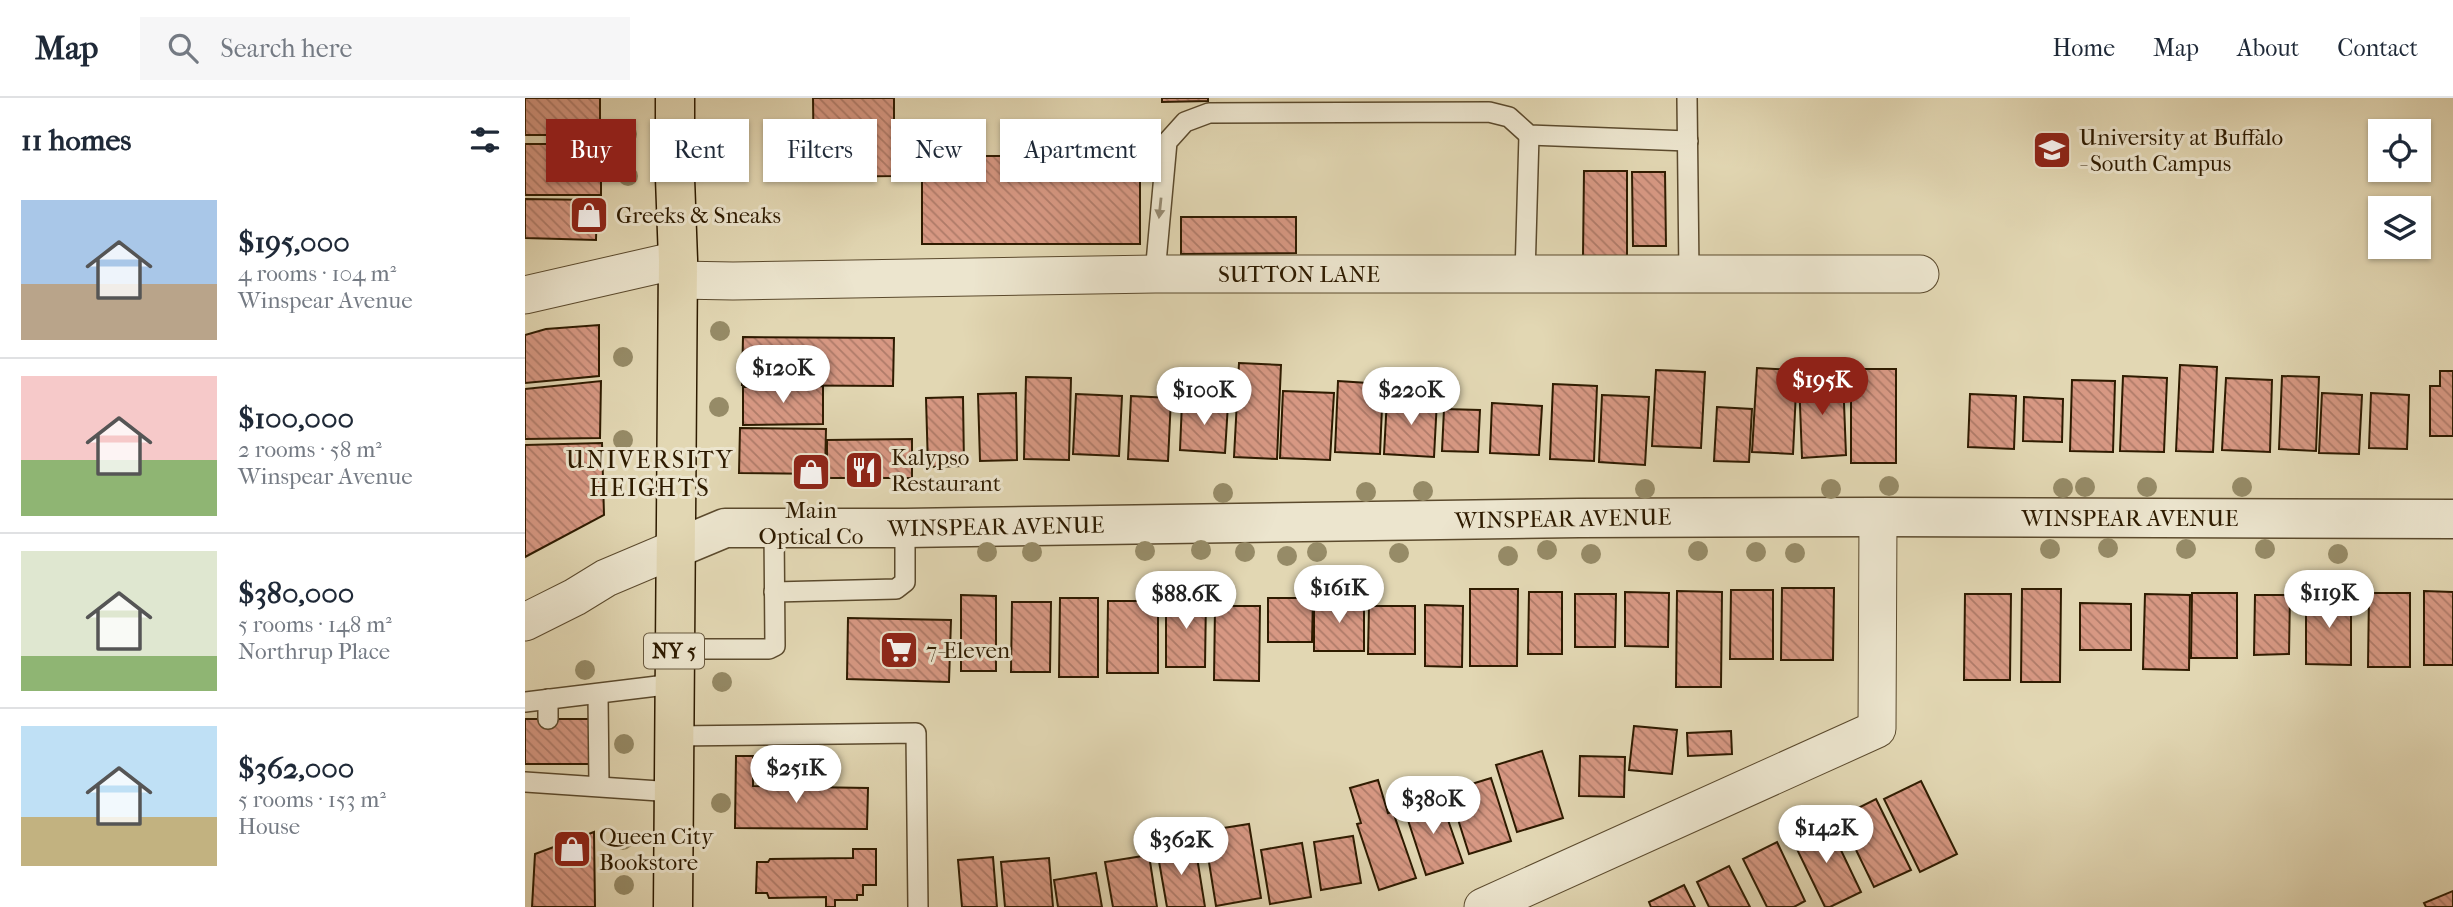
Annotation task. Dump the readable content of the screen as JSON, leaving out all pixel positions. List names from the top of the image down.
{
  "streets": {
    "main road": ["NY 5"],
    "street": ["SUTTON LANE", "WINSPEAR AVENUE"]
  },
  "crossings": [
    ["SUTTON LANE", "NY 5"],
    ["WINSPEAR AVENUE", "NY 5"]
  ],
  "districts": ["UNIVERSITY HEIGHTS"],
  "places": {
    "school or university": ["University at Buffalo - South Campus"],
    "shop": ["Greeks & Sneaks", "Main Optical Co", "Queen City Bookstore"],
    "restaurant": ["Kalypso Restaurant"],
    "supermarket": ["7-Eleven"]
  },
  "page": {
    "header": "Map",
    "search": "Search here",
    "nav": [
      "Home",
      "Map",
      "About",
      "Contact"
    ],
    "heading": "11 homes",
    "chip": [
      "Buy",
      "Rent",
      "Filters",
      "New",
      "Apartment"
    ],
    "list": [
      {
        "name": "$195,000",
        "note": "4 rooms · 104 m² · Winspear Avenue"
      },
      {
        "name": "$100,000",
        "note": "2 rooms · 58 m² · Winspear Avenue"
      },
      {
        "name": "$380,000",
        "note": "5 rooms · 148 m² · Northrup Place"
      },
      {
        "name": "$362,000",
        "note": "5 rooms · 153 m² · House"
      }
    ],
    "price": [
      "$120K",
      "$195K",
      "$100K",
      "$220K",
      "$161K",
      "$119K",
      "$88.6K",
      "$251K",
      "$380K",
      "$142K",
      "$362K"
    ]
  }
}
